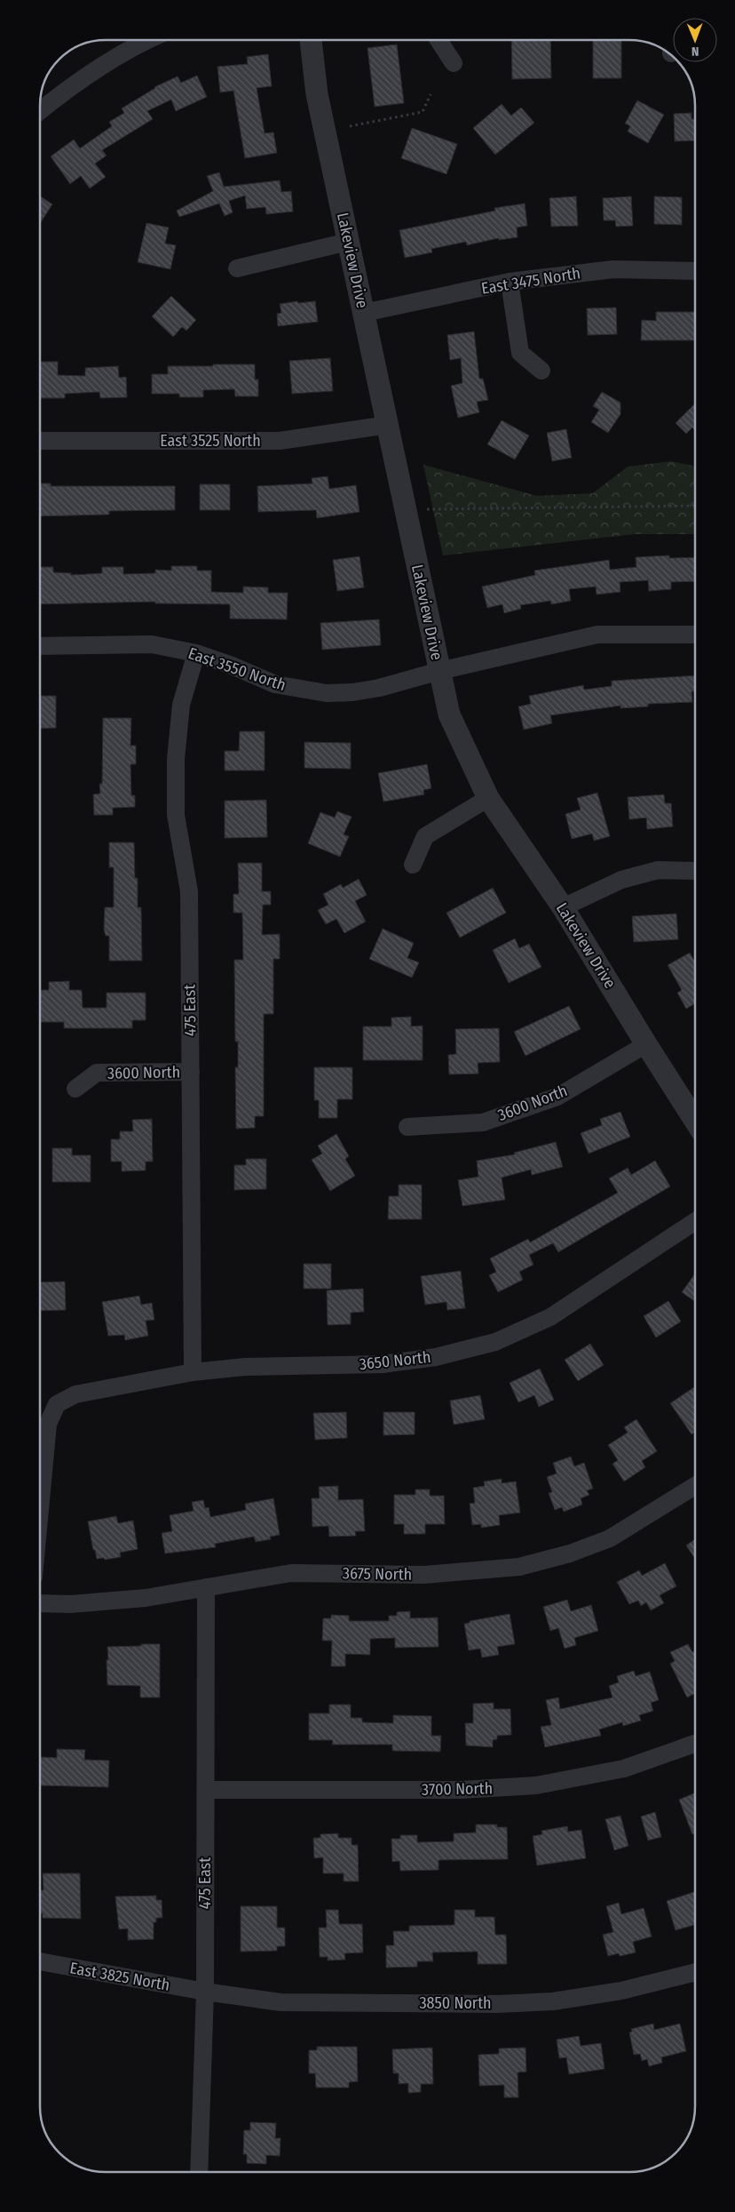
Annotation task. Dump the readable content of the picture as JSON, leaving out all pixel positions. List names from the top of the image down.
{
  "streets": {
    "street": [
      "Lakeview Drive",
      "East 3475 North",
      "East 3525 North",
      "East 3550 North",
      "475 East",
      "3600 North",
      "3650 North",
      "3675 North",
      "3700 North",
      "East 3825 North",
      "3850 North"
    ]
  },
  "crossings": [
    ["Lakeview Drive", "East 3475 North"],
    ["Lakeview Drive", "East 3525 North"],
    ["Lakeview Drive", "East 3550 North"],
    ["Lakeview Drive", "3600 North"],
    ["East 3550 North", "475 East"],
    ["475 East", "3600 North"],
    ["475 East", "3650 North"],
    ["475 East", "3675 North"],
    ["475 East", "3700 North"],
    ["475 East", "East 3825 North"],
    ["475 East", "3850 North"],
    ["East 3825 North", "3850 North"]
  ],
  "north": "bottom"
}
